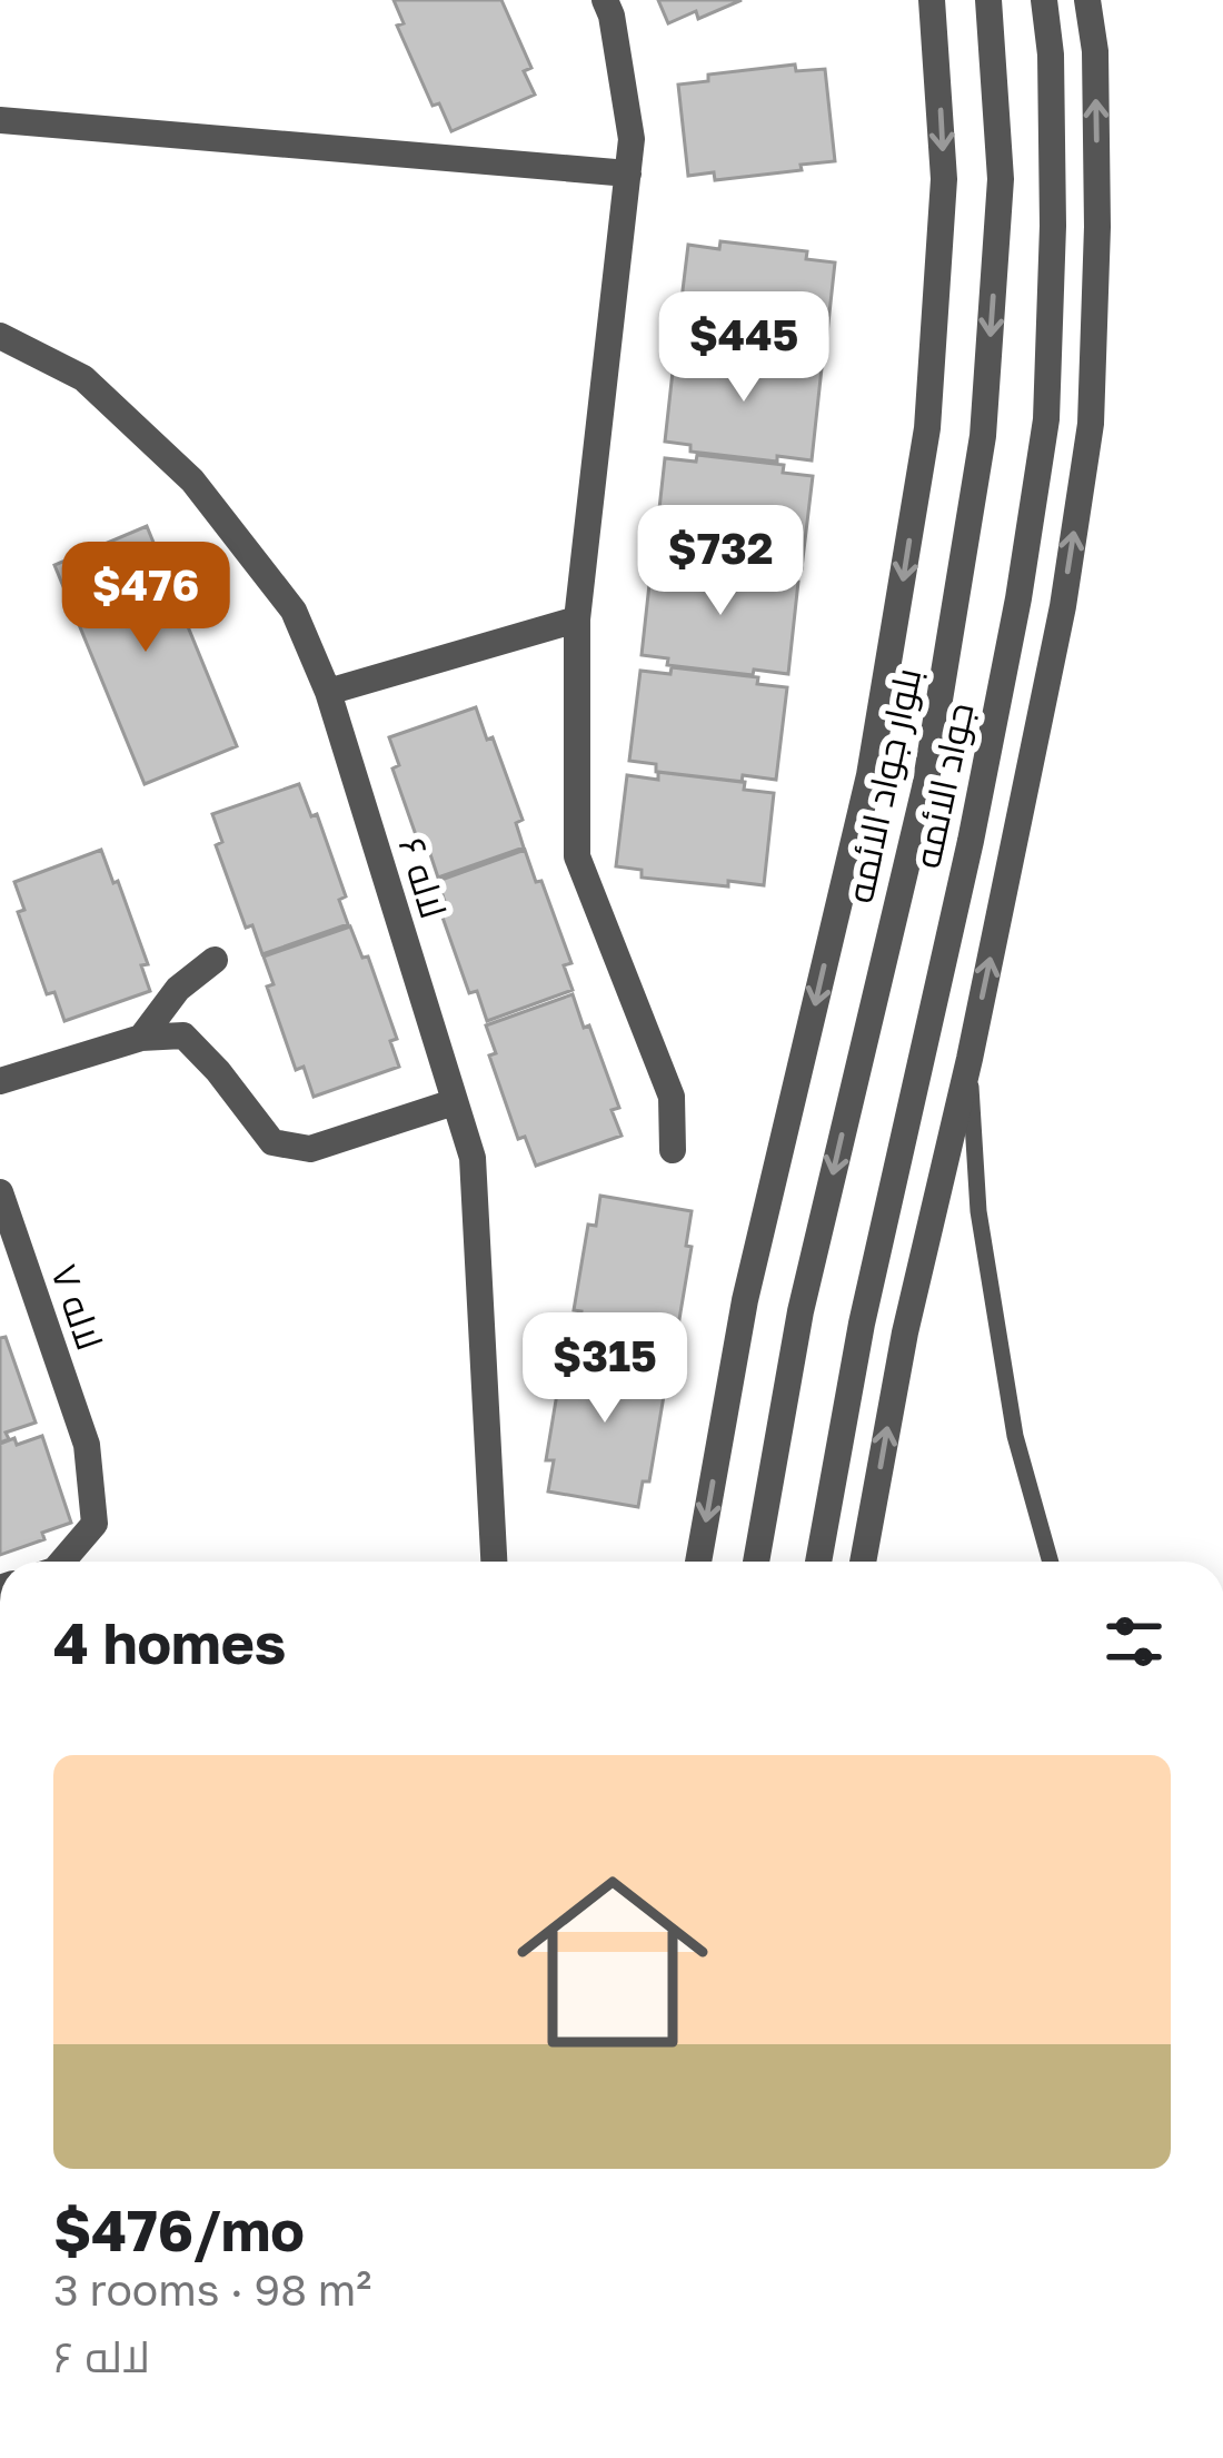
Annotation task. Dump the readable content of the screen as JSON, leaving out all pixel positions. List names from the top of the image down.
{
  "streets": {
    "street": [
      "بلوار جواد الائمه",
      "جواد الائمه",
      "لاله ۶",
      "لاله ۷"
    ]
  },
  "page": {
    "price": [
      "$445",
      "$732",
      "$476",
      "$315"
    ],
    "heading": "4 homes",
    "list": [
      {
        "name": "$476/mo",
        "note": "3 rooms · 98 m² · لاله ۶"
      }
    ]
  }
}
